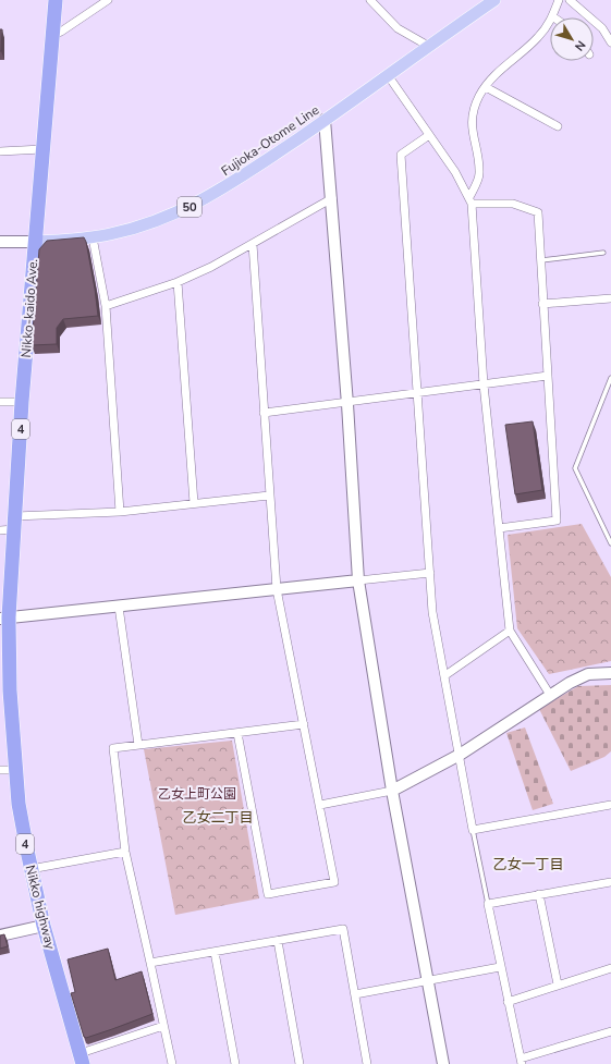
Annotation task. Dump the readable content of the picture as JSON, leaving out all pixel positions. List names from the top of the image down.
{
  "streets": {
    "highway": ["Nikko-kaido Ave.", "4", "Nikko highway"],
    "main road": ["Fujioka-Otome Line", "50"]
  },
  "crossings": [
    ["Fujioka-Otome Line", "Nikko-kaido Ave."],
    ["Nikko-kaido Ave.", "Nikko highway"]
  ],
  "districts": ["乙女二丁目", "乙女一丁目"],
  "parks": ["乙女上町公園"],
  "north": "bottom right"
}
